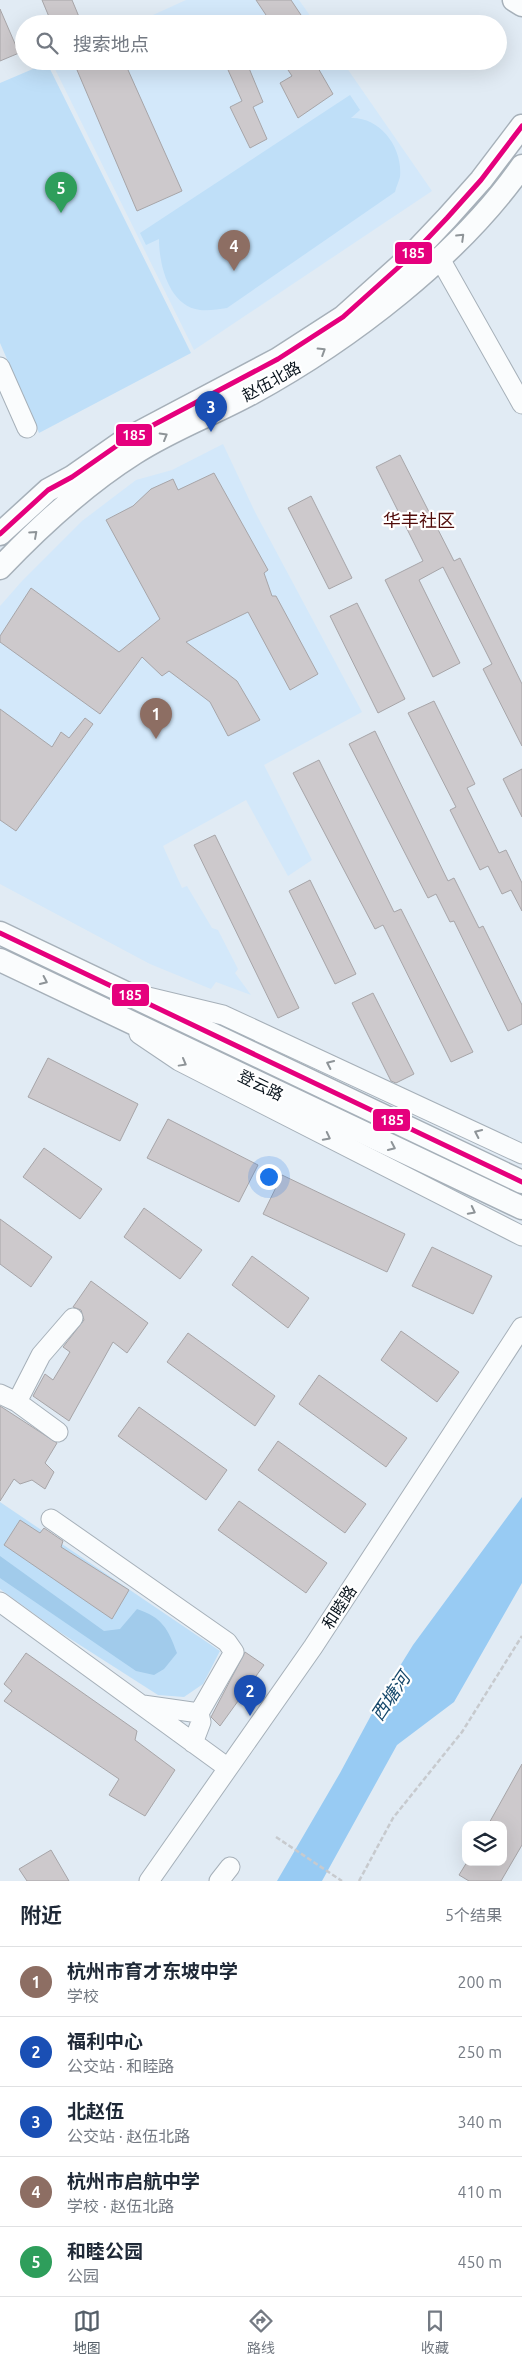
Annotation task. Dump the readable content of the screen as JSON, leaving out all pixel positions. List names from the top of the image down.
{
  "streets": {
    "main road": ["赵伍北路", "登云路"],
    "street": ["和睦路"]
  },
  "districts": ["华丰社区"],
  "water": ["西塘河"],
  "lines": ["transit line 185"],
  "page": {
    "search": "搜索地点",
    "pins": [
      "5",
      "4",
      "3",
      "1",
      "2"
    ],
    "heading": ["附近", "5个结果"],
    "list": [
      {
        "mark": "1",
        "name": "杭州市育才东坡中学",
        "note": "学校",
        "value": "200 m"
      },
      {
        "mark": "2",
        "name": "福利中心",
        "note": "公交站 · 和睦路",
        "value": "250 m"
      },
      {
        "mark": "3",
        "name": "北赵伍",
        "note": "公交站 · 赵伍北路",
        "value": "340 m"
      },
      {
        "mark": "4",
        "name": "杭州市启航中学",
        "note": "学校 · 赵伍北路",
        "value": "410 m"
      },
      {
        "mark": "5",
        "name": "和睦公园",
        "note": "公园",
        "value": "450 m"
      }
    ],
    "nav": ["地图", "路线", "收藏"]
  }
}
